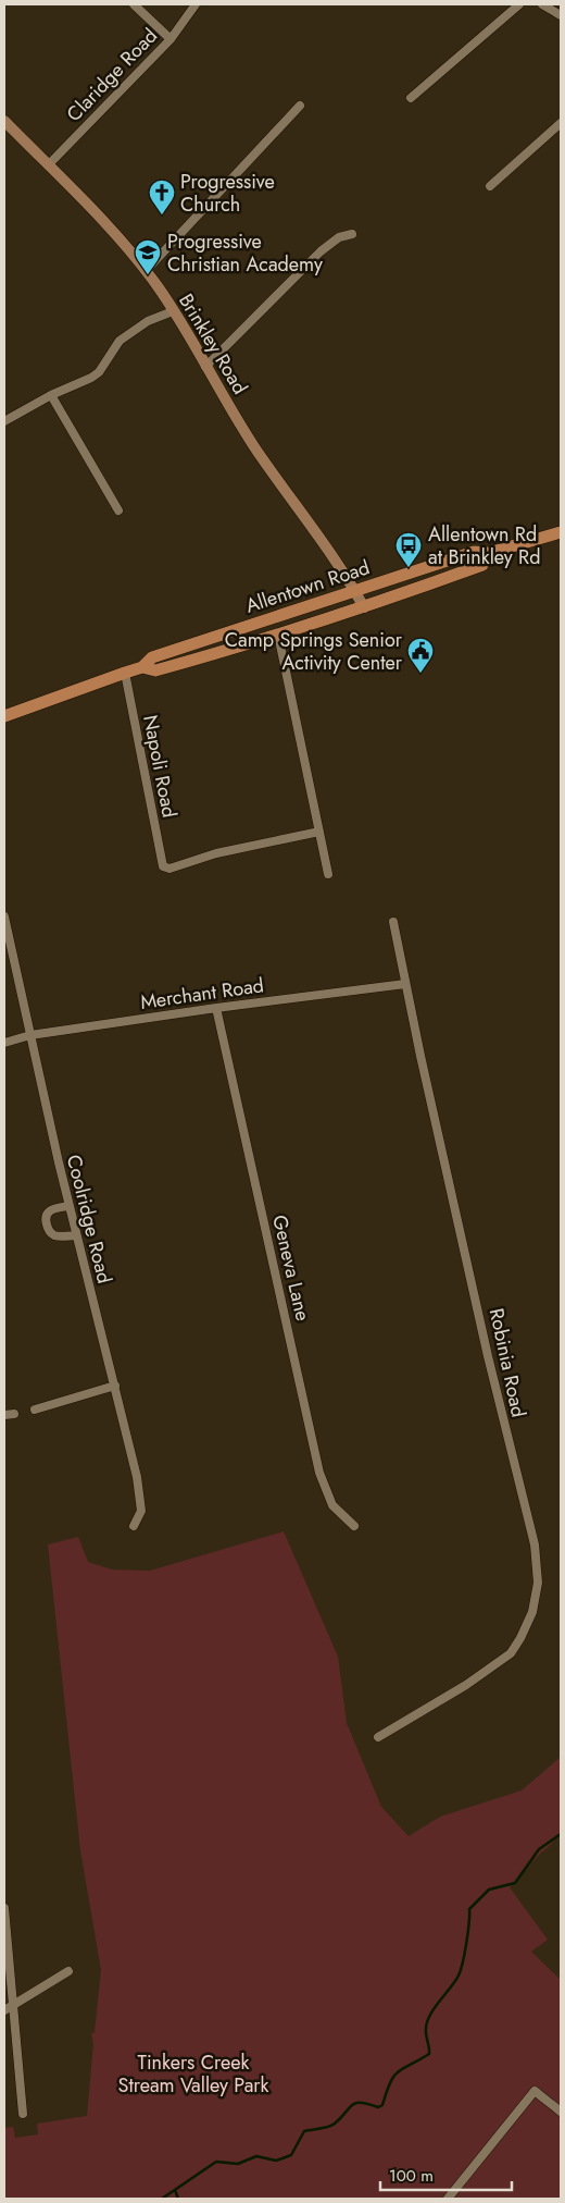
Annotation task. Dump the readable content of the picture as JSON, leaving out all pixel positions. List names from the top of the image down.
{
  "streets": {
    "main road": ["Brinkley Road", "Allentown Road"],
    "street": [
      "Claridge Road",
      "Napoli Road",
      "Merchant Road",
      "Coolridge Road",
      "Geneva Lane",
      "Robinia Road"
    ]
  },
  "crossings": [
    ["Claridge Road", "Brinkley Road"],
    ["Brinkley Road", "Allentown Road"],
    ["Allentown Road", "Napoli Road"],
    ["Merchant Road", "Coolridge Road"],
    ["Merchant Road", "Geneva Lane"],
    ["Merchant Road", "Robinia Road"]
  ],
  "parks": ["Tinkers Creek Stream Valley Park"],
  "places": {
    "church": ["Progressive Church"],
    "school or university": ["Progressive Christian Academy"],
    "bus stop": ["Allentown Rd at Brinkley Rd"],
    "public building": ["Camp Springs Senior Activity Center"]
  },
  "scale_bar": "100 m"
}
